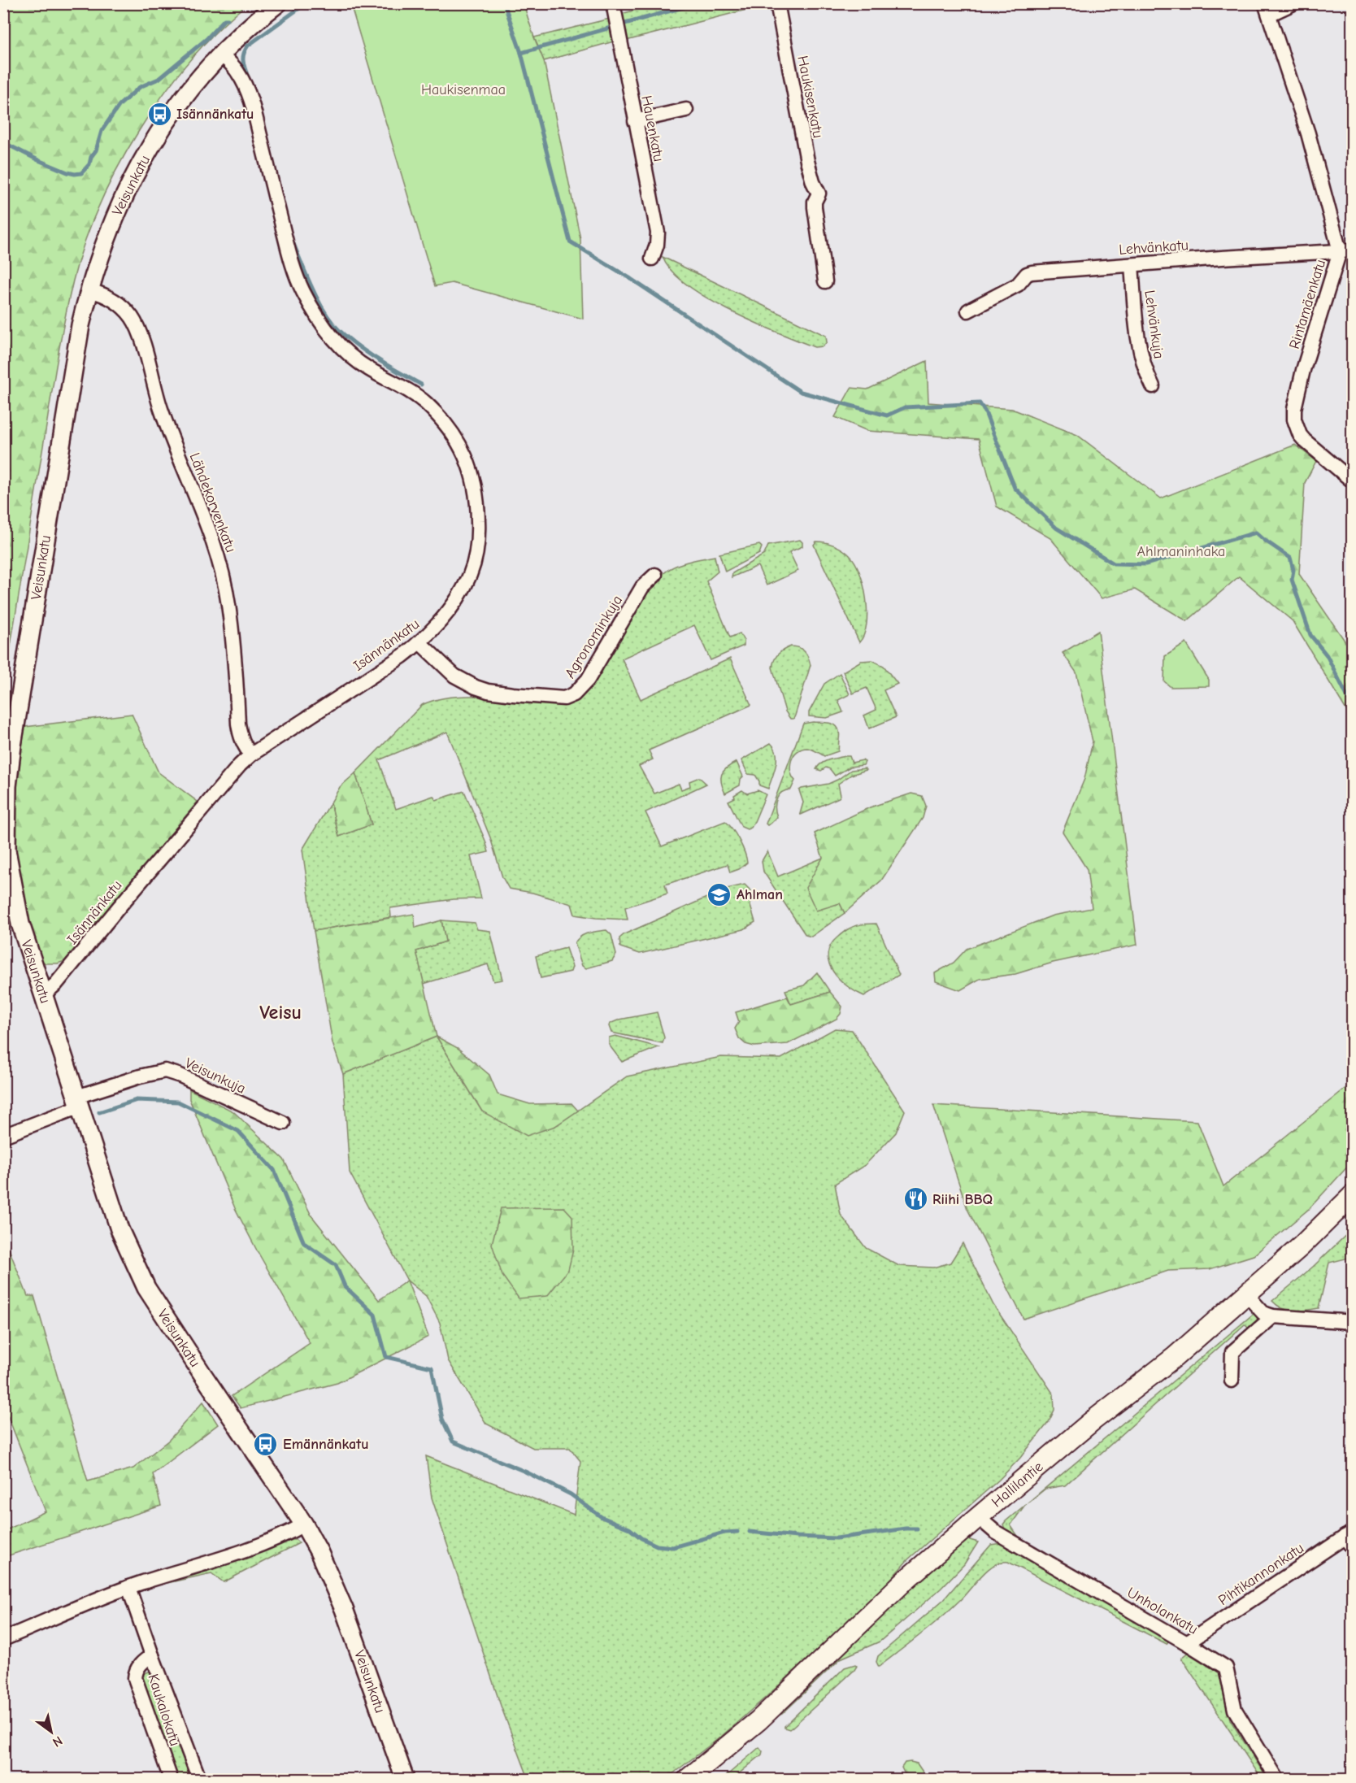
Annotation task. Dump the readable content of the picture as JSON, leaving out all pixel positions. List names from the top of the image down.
{
  "streets": {
    "main road": ["Hallilantie"],
    "street": [
      "Haukisenkatu",
      "Hauenkatu",
      "Veisunkatu",
      "Lehvänkatu",
      "Rintamäenkatu",
      "Lehvänkuja",
      "Lähdekorvenkatu",
      "Agronominkuja",
      "Isännänkatu",
      "Veisunkuja",
      "Pihtikannonkatu",
      "Unholankatu",
      "Kaukalokatu"
    ]
  },
  "crossings": [
    ["Veisunkatu", "Lähdekorvenkatu"],
    ["Veisunkatu", "Isännänkatu"],
    ["Veisunkatu", "Veisunkuja"],
    ["Lehvänkatu", "Rintamäenkatu"],
    ["Lehvänkatu", "Lehvänkuja"],
    ["Lähdekorvenkatu", "Isännänkatu"],
    ["Agronominkuja", "Isännänkatu"],
    ["Hallilantie", "Unholankatu"],
    ["Pihtikannonkatu", "Unholankatu"]
  ],
  "districts": ["Veisu"],
  "parks": ["Haukisenmaa", "Ahlmaninhaka"],
  "places": {
    "bus stop": ["Isännänkatu", "Emännänkatu"],
    "school or university": ["Ahlman"],
    "restaurant": ["Riihi BBQ"]
  },
  "north": "bottom right"
}
